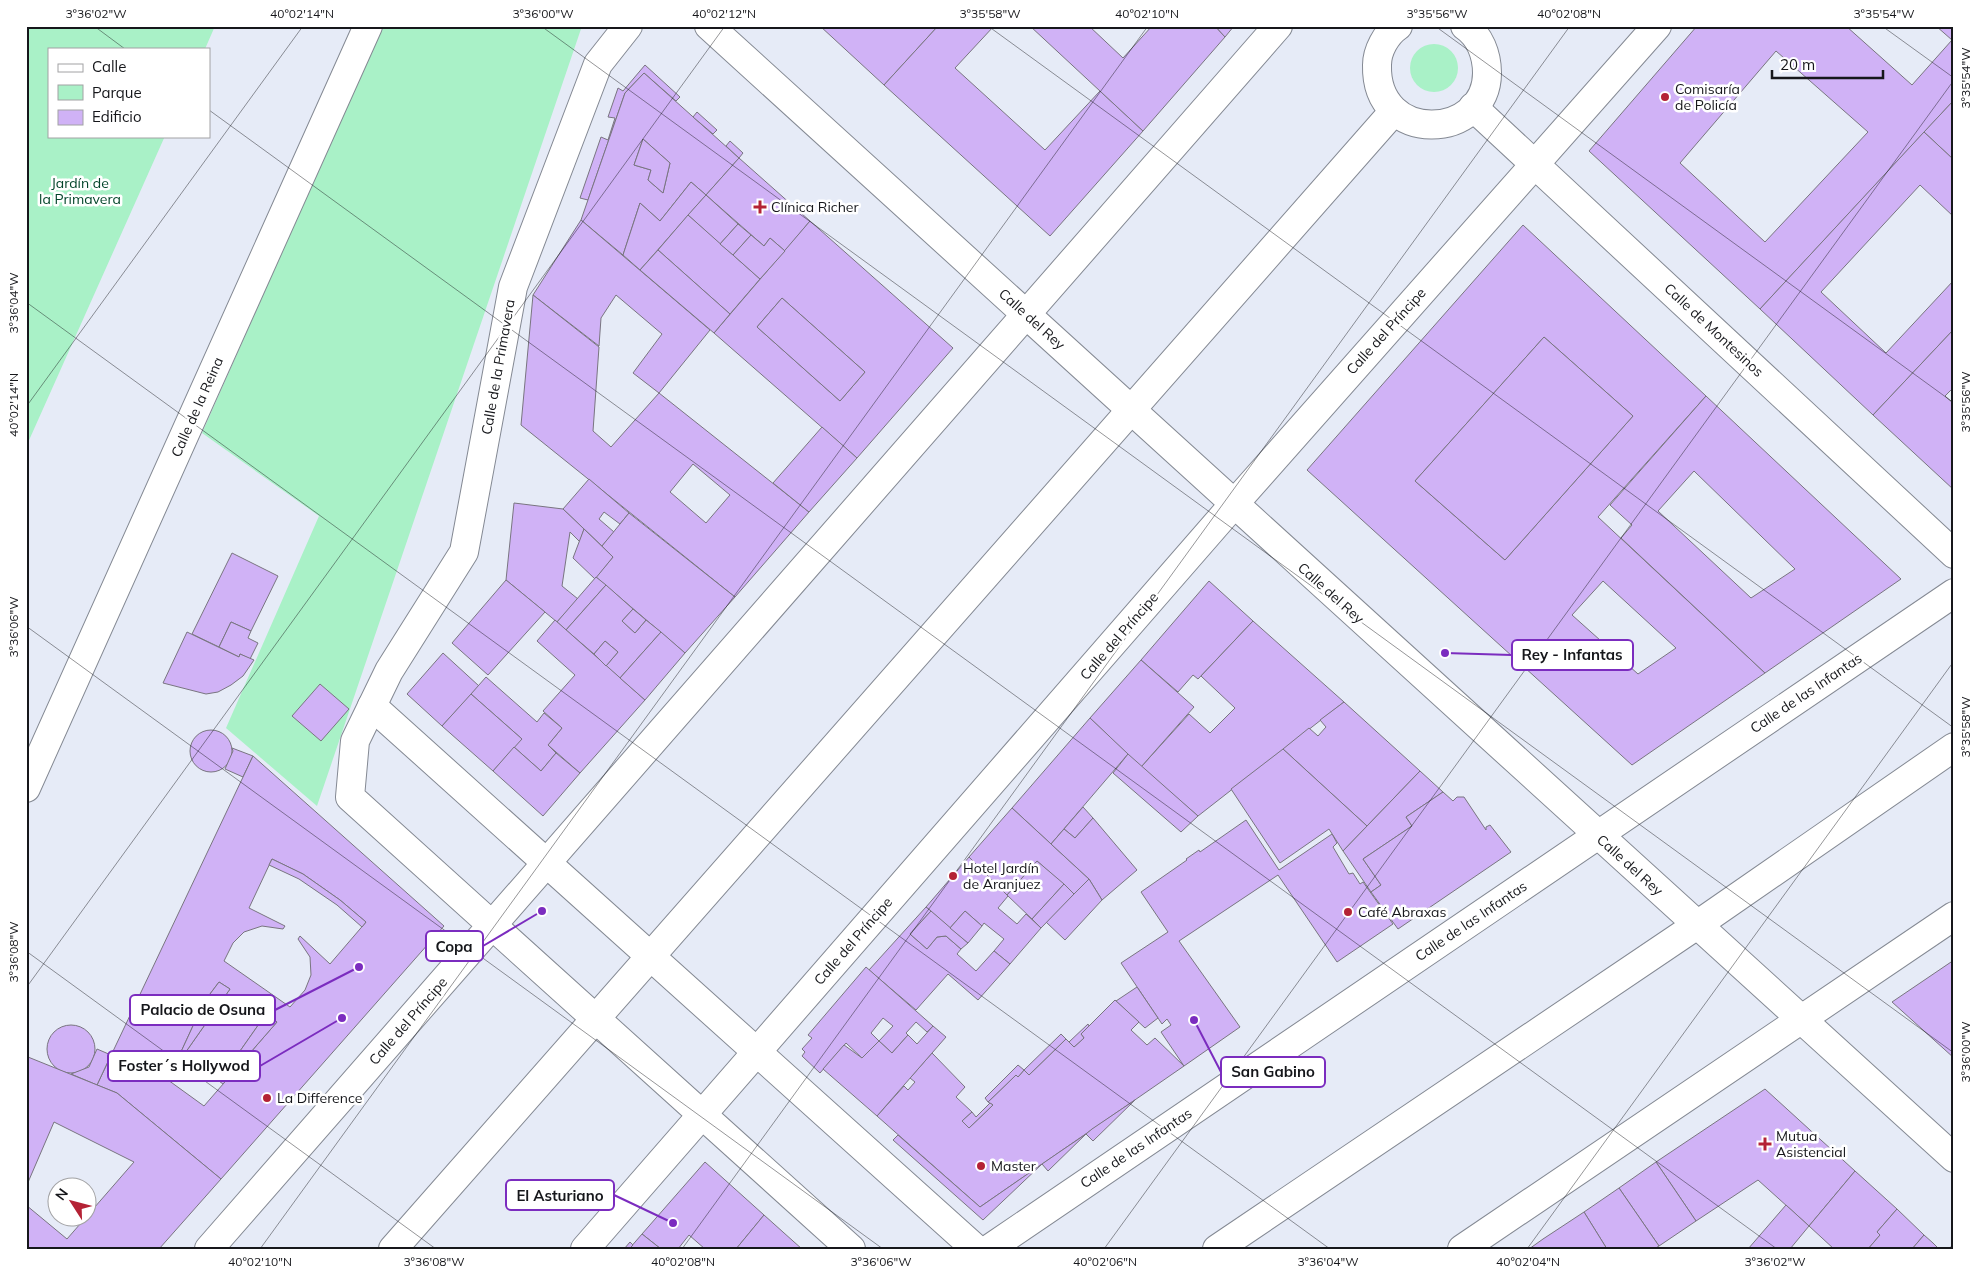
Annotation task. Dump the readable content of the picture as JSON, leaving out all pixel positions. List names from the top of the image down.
{
  "streets": {
    "street": [
      "Calle del Rey",
      "Calle de Montesinos",
      "Calle del Príncipe",
      "Calle de la Primavera",
      "Calle de la Reina",
      "Calle de las Infantas"
    ]
  },
  "crossings": [
    ["Calle del Rey", "Calle del Príncipe"],
    ["Calle del Rey", "Calle de las Infantas"],
    ["Calle de Montesinos", "Calle del Príncipe"],
    ["Calle del Príncipe", "Calle de la Primavera"]
  ],
  "parks": ["Jardín de la Primavera"],
  "places": {
    "other": [
      "Comisaría de Policía",
      "Rey - Infantas",
      "Hotel Jardín de Aranjuez",
      "Copa",
      "Café Abraxas",
      "Palacio de Osuna",
      "Foster´s Hollywod",
      "San Gabino",
      "La Difference",
      "Master",
      "El Asturiano"
    ],
    "health": ["Clínica Richer", "Mutua Asistencial"]
  },
  "legend": ["Calle", "Parque", "Edificio"],
  "scale_bar": "20 m",
  "north": "top left",
  "coordinates": [
    "3°36'02\"W",
    "40°02'14\"N",
    "3°36'00\"W",
    "40°02'12\"N",
    "3°35'58\"W",
    "40°02'10\"N",
    "3°35'56\"W",
    "40°02'08\"N",
    "3°35'54\"W",
    "3°36'04\"W",
    "3°36'06\"W",
    "3°36'08\"W",
    "40°02'06\"N",
    "40°02'04\"N"
  ]
}
